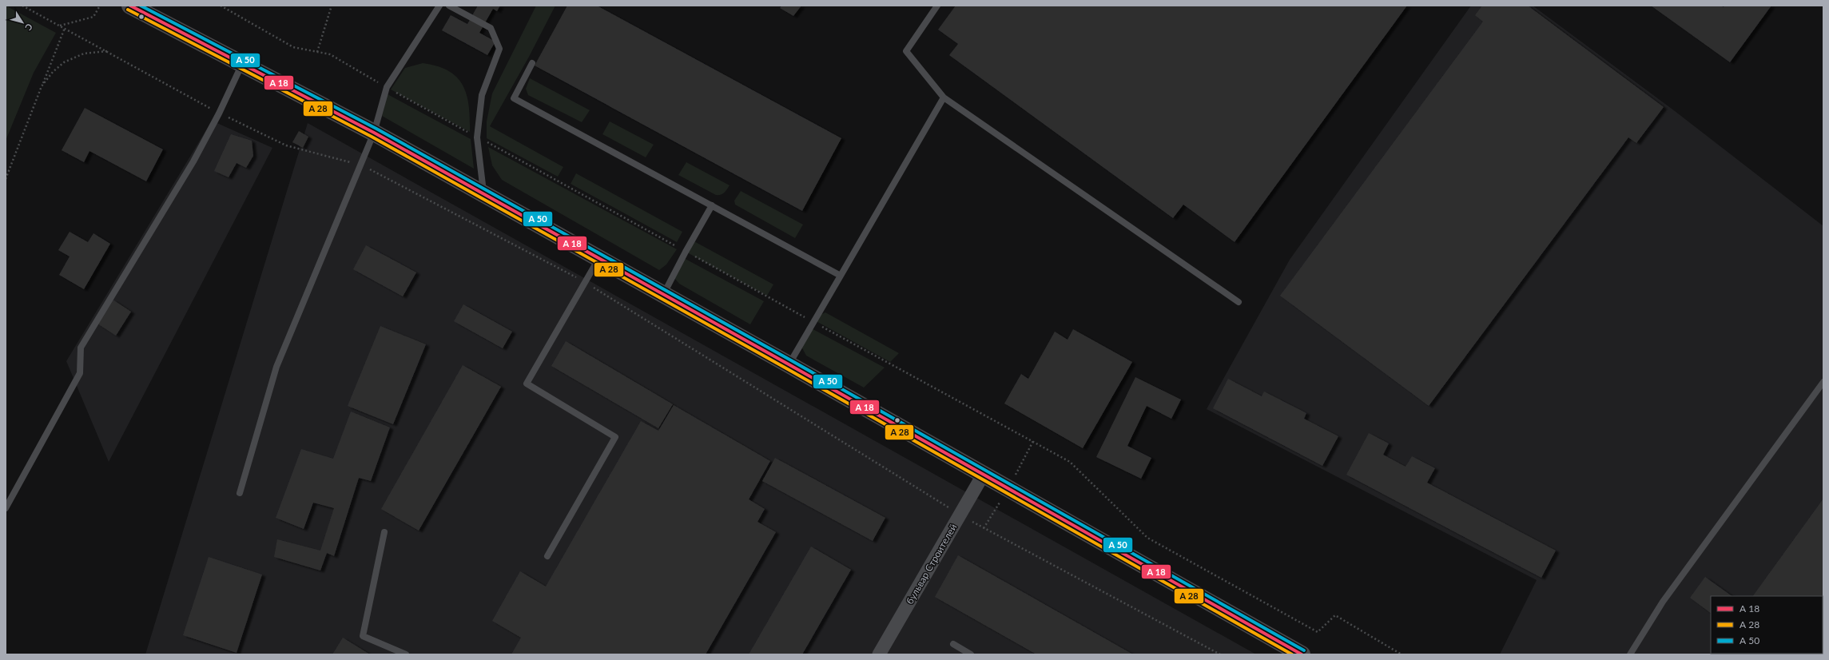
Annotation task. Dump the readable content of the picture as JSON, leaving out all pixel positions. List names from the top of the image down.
{
  "streets": {
    "street": ["бульвар Строителей"]
  },
  "legend": ["А 18", "А 28", "А 50"],
  "north": "bottom right"
}
